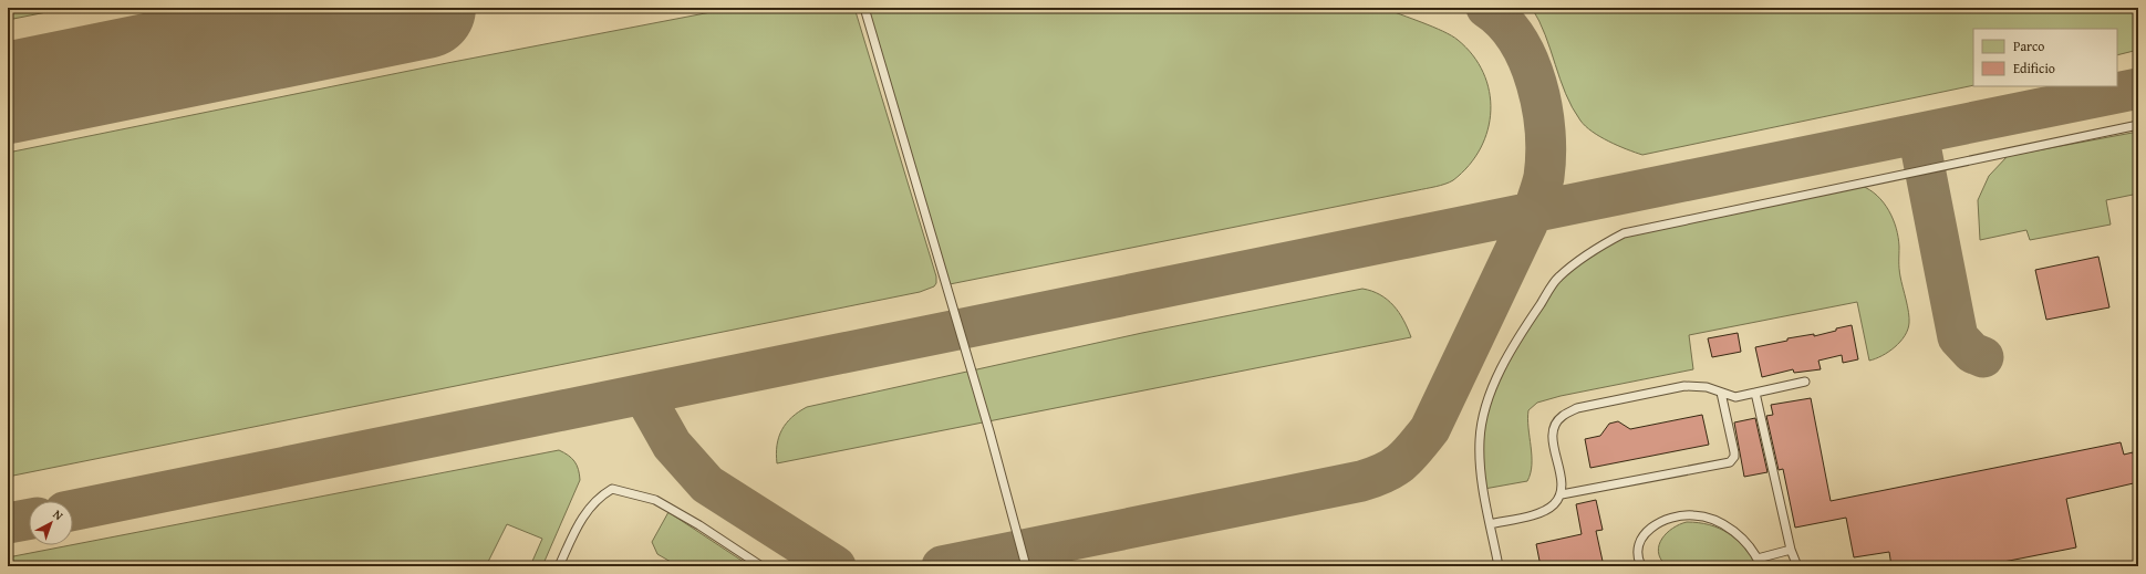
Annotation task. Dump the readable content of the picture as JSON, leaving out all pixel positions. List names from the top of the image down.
{
  "legend": ["Parco", "Edificio"],
  "north": "top right"
}
